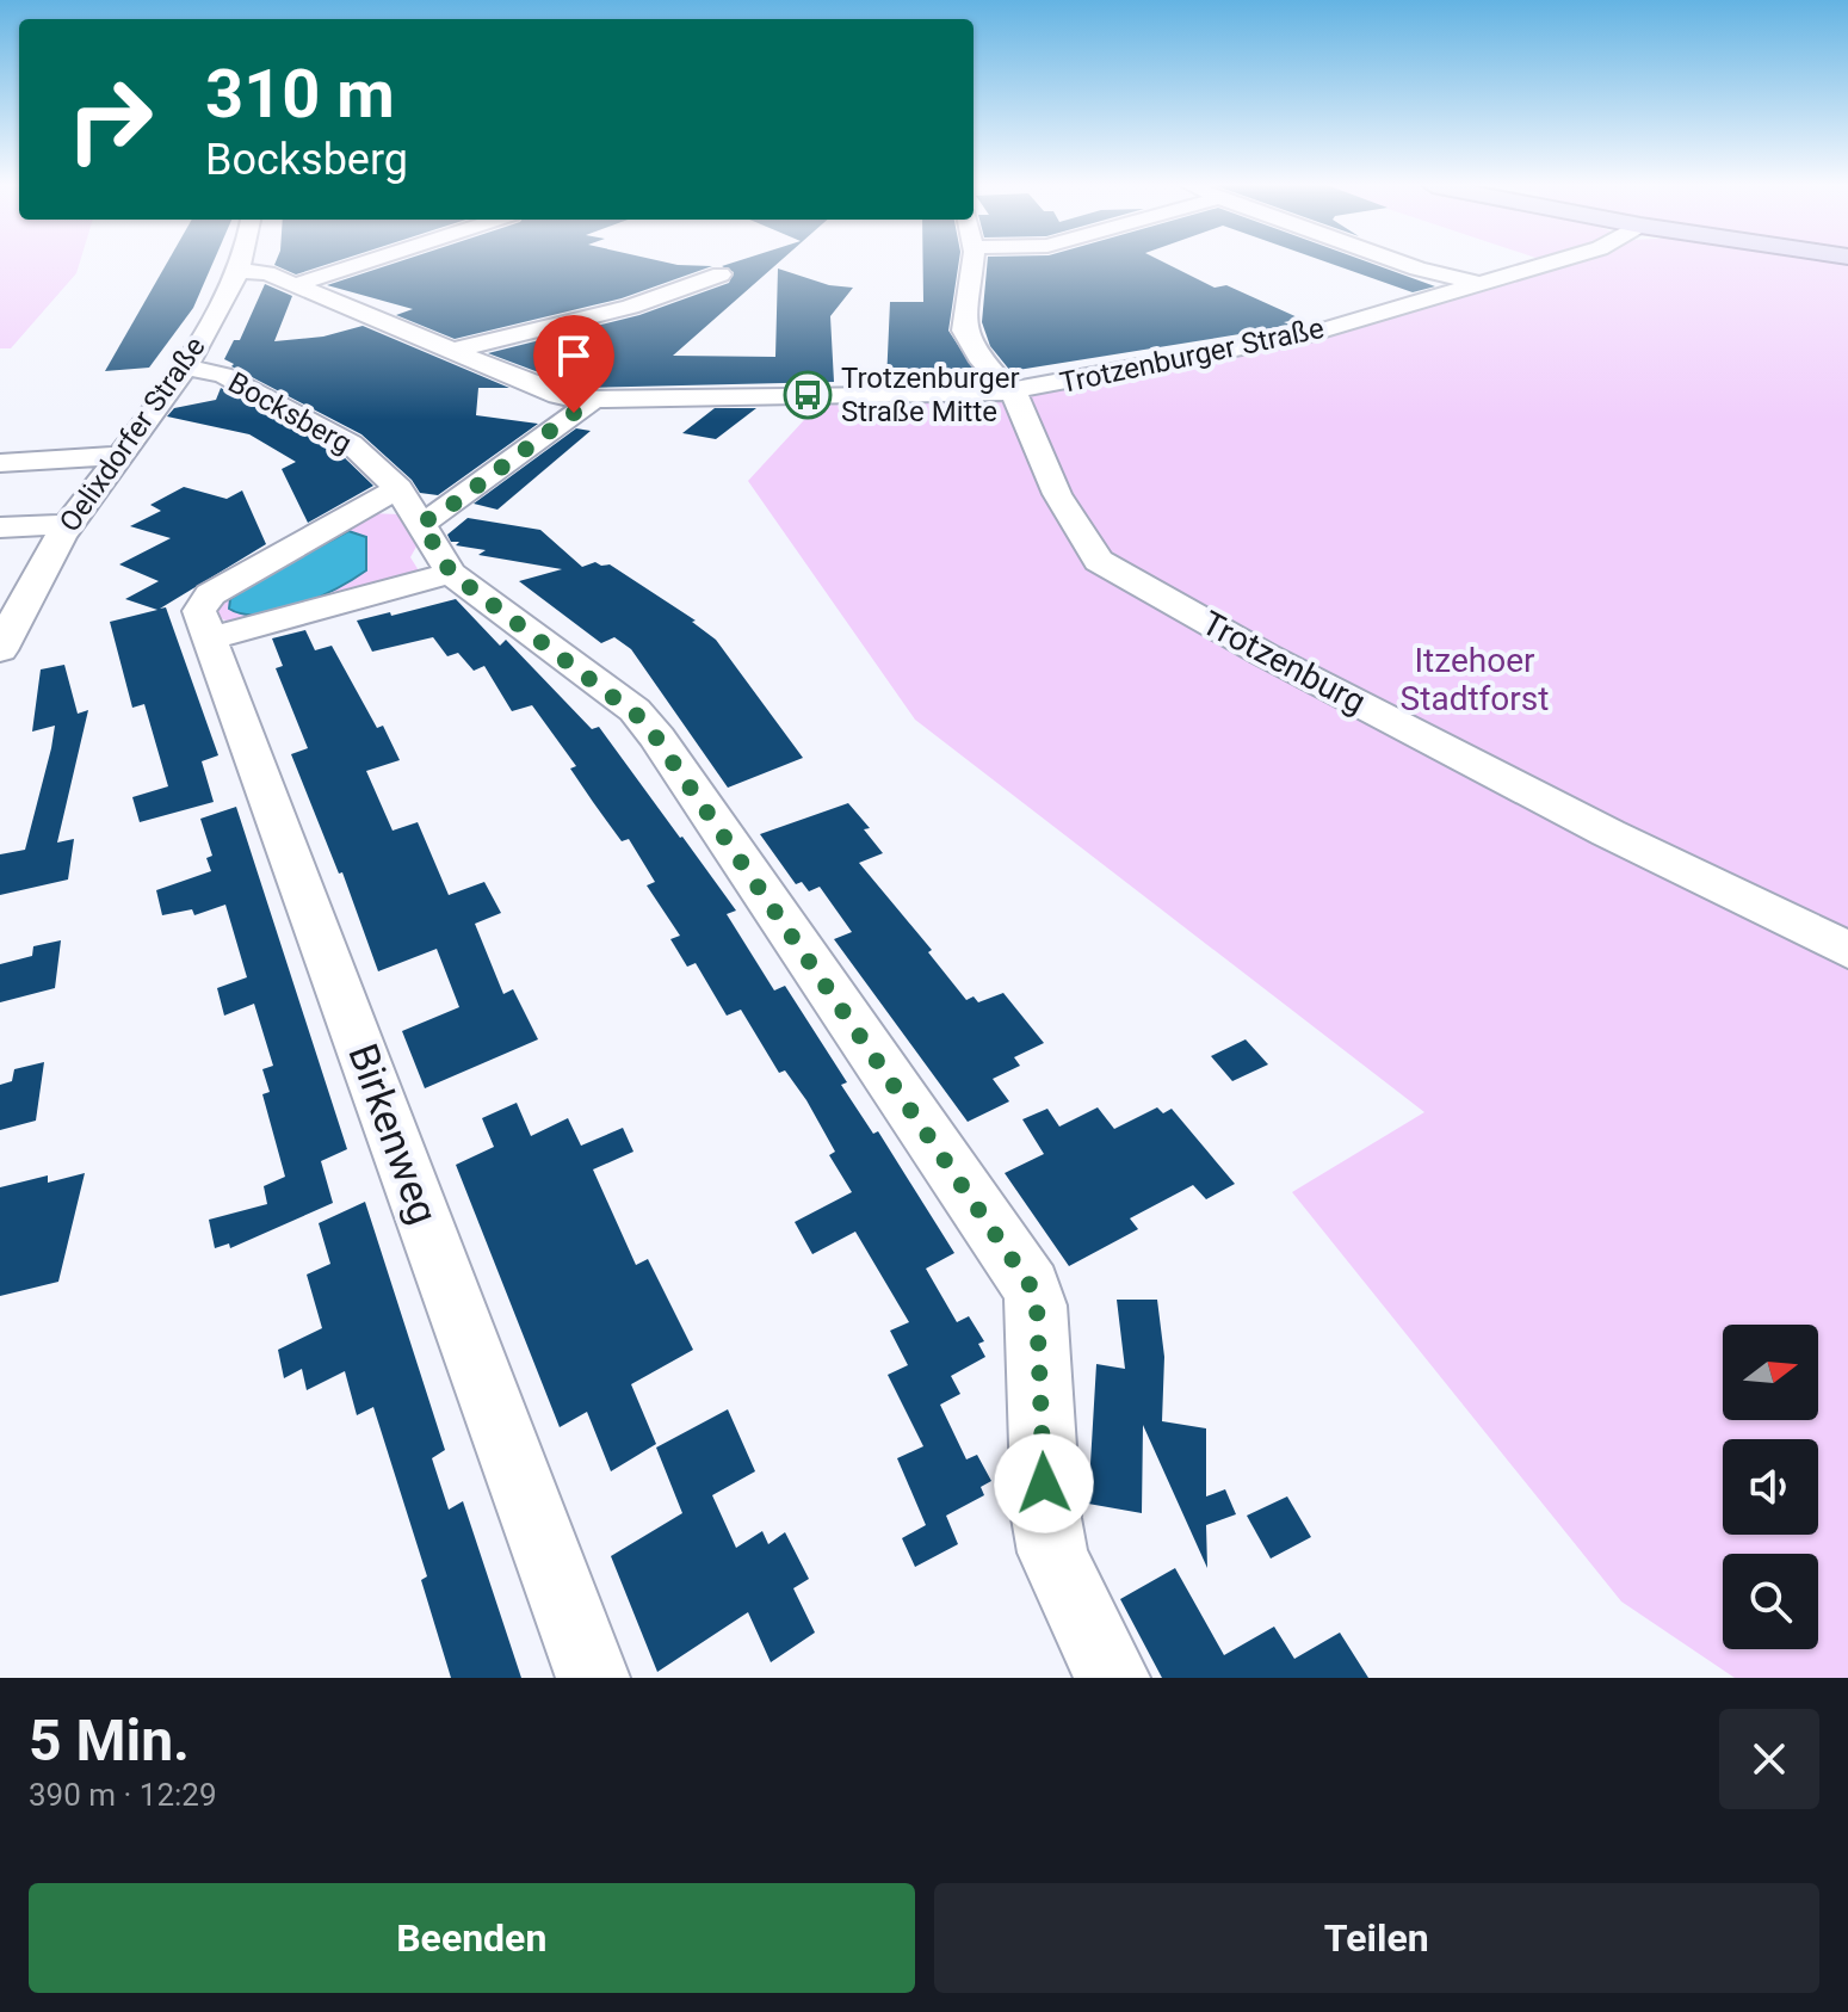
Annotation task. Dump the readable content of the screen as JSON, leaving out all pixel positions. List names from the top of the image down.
{
  "streets": {
    "street": [
      "Trotzenburger Straße",
      "Bocksberg",
      "Oelixdorfer Straße",
      "Trotzenburg",
      "Birkenweg"
    ]
  },
  "crossings": [
    ["Trotzenburger Straße", "Oelixdorfer Straße"],
    ["Trotzenburger Straße", "Trotzenburg"],
    ["Bocksberg", "Oelixdorfer Straße"],
    ["Bocksberg", "Birkenweg"]
  ],
  "parks": ["Itzehoer Stadtforst"],
  "places": {
    "bus stop": ["Trotzenburger Straße Mitte"]
  },
  "north": "right",
  "page": {
    "turn": ["310 m", "Bocksberg"],
    "heading": ["5 Min.", "390 m · 12:29"],
    "buttons": ["Beenden", "Teilen"]
  }
}
